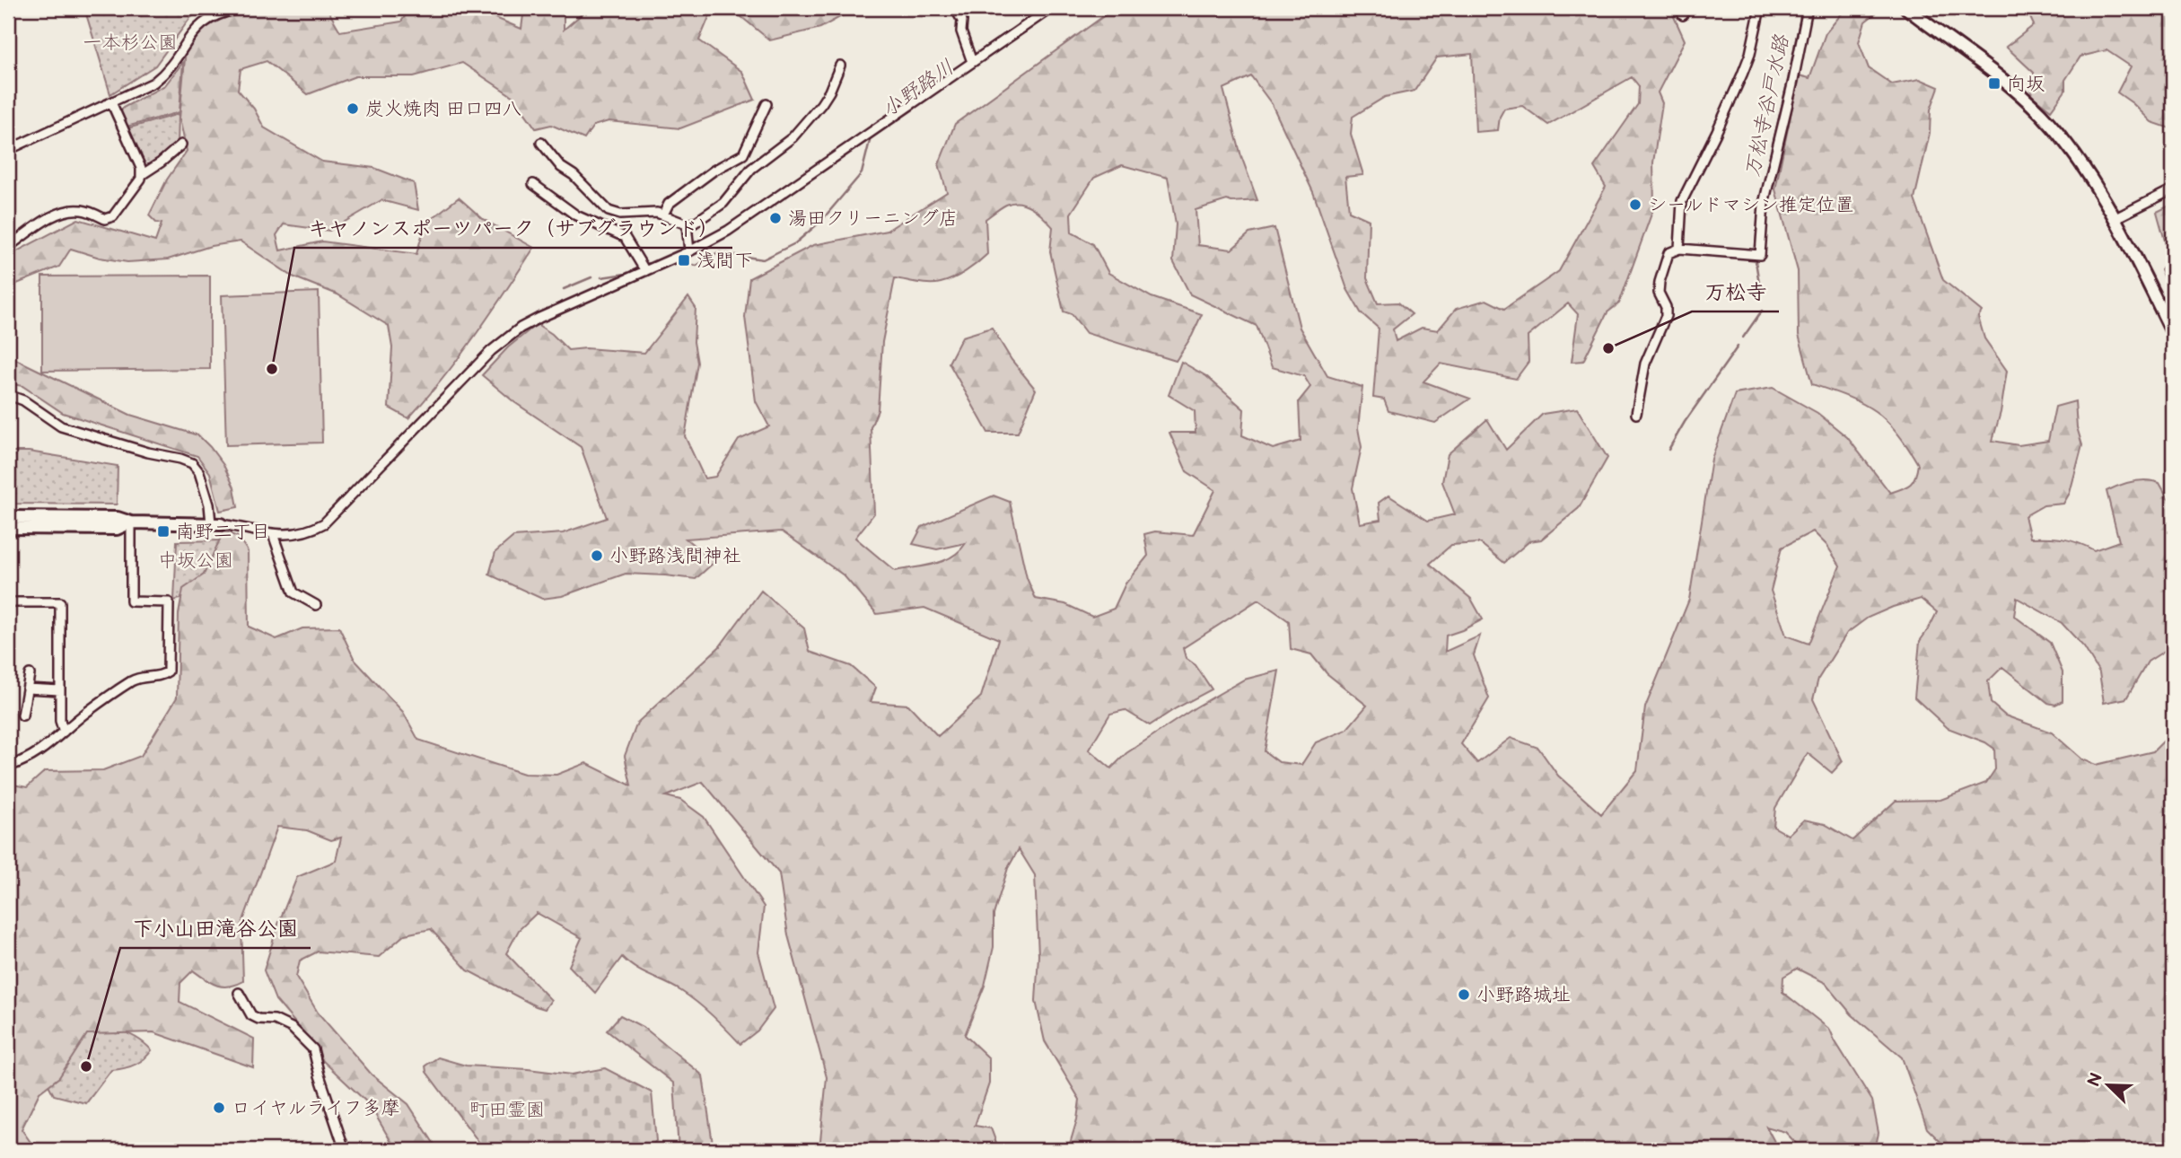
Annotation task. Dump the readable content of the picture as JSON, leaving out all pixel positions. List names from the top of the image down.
{
  "water": ["小野路川", "万松寺谷戸水路"],
  "parks": ["一本杉公園", "中坂公園", "町田霊園"],
  "places": {
    "transit": ["向坂", "浅間下", "南野二丁目"],
    "other": [
      "炭火焼肉 田口四八",
      "シールドマシン推定位置",
      "湯田クリーニング店",
      "万松寺",
      "キヤノンスポーツパーク（サブグラウンド）",
      "小野路浅間神社",
      "小野路城址",
      "下小山田滝谷公園",
      "ロイヤルライフ多摩"
    ]
  },
  "north": "top left"
}
